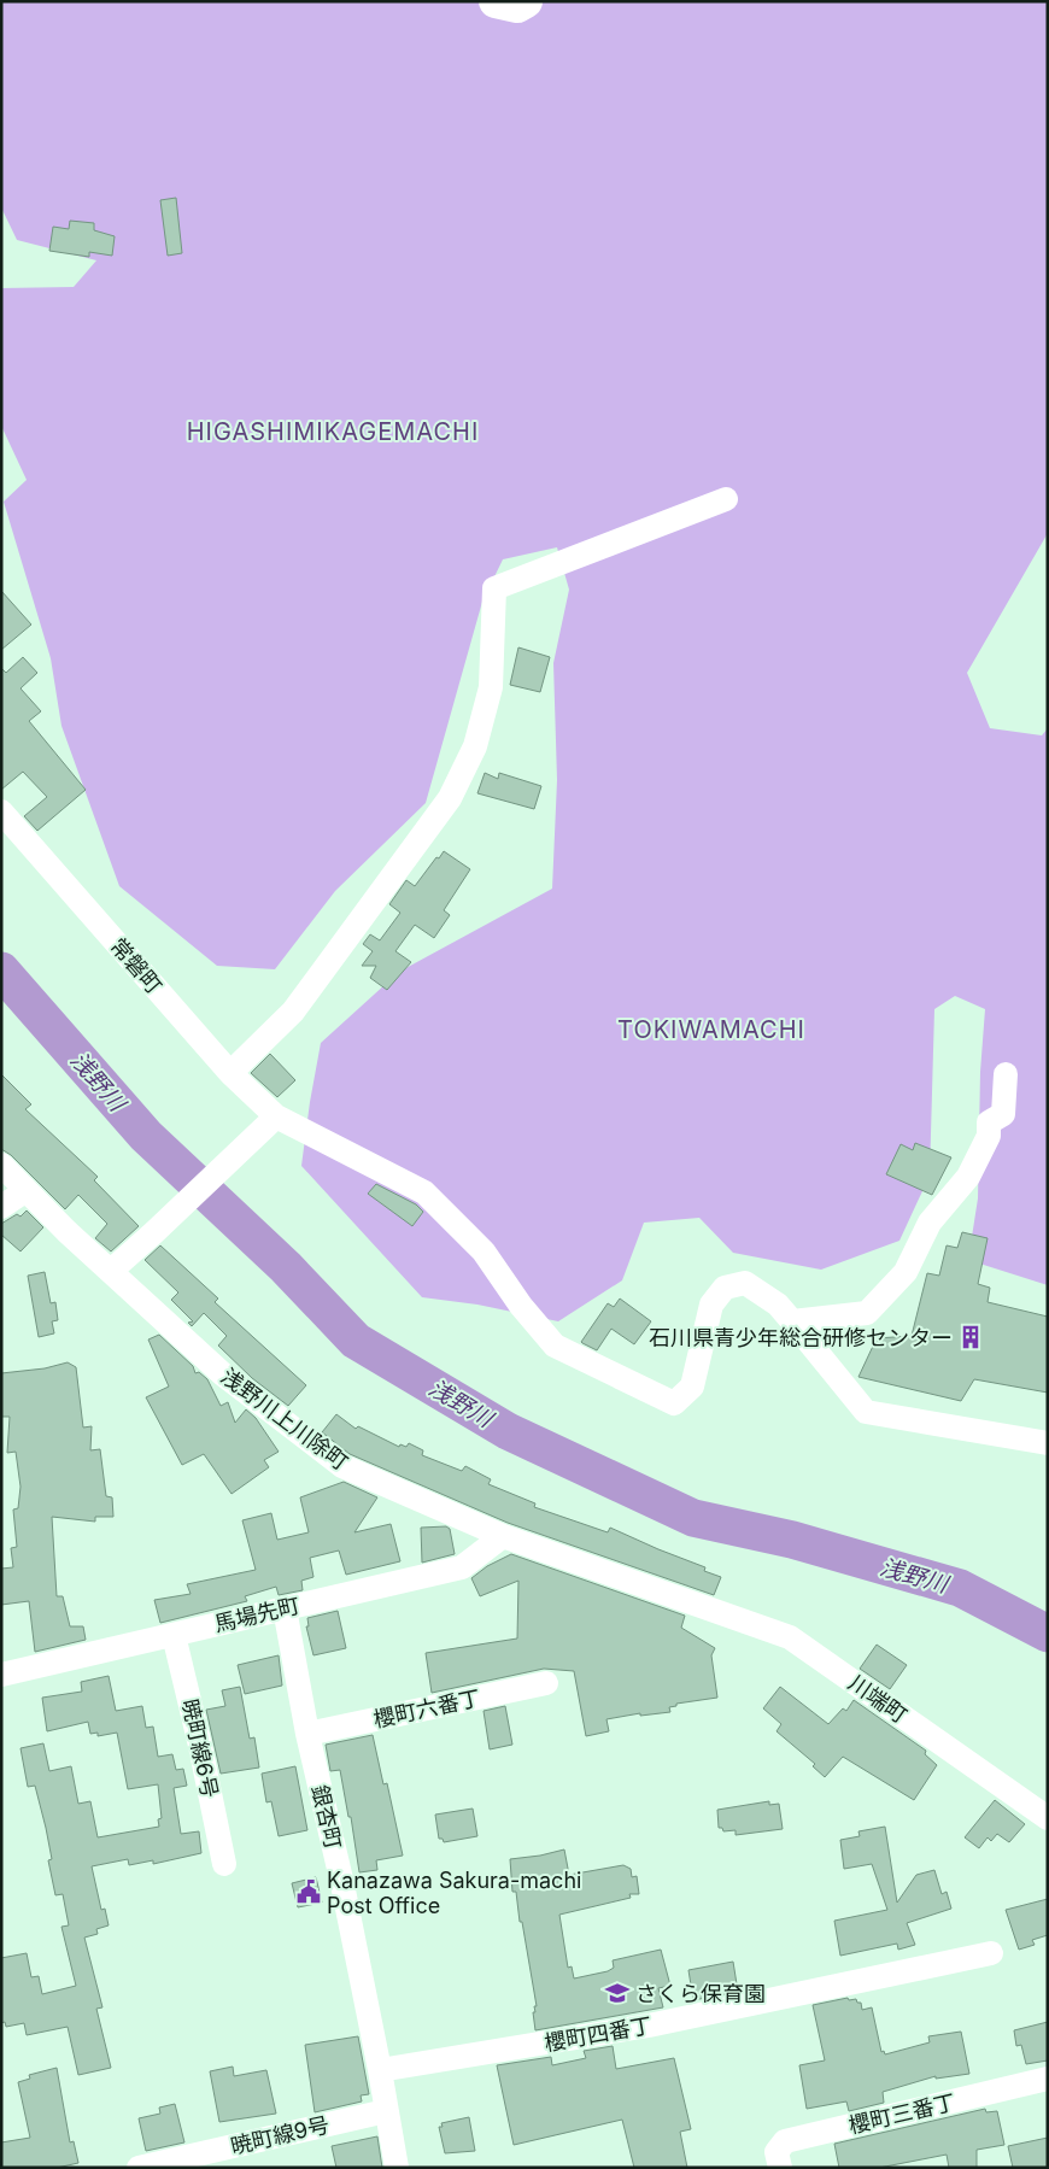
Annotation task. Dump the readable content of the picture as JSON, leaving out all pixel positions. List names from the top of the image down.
{
  "streets": {
    "street": [
      "常磐町",
      "浅野川上川除町",
      "馬場先町",
      "川端町",
      "櫻町六番丁",
      "暁町線6号",
      "銀杏町",
      "櫻町四番丁",
      "櫻町三番丁",
      "暁町線9号"
    ]
  },
  "crossings": [
    ["浅野川上川除町", "馬場先町"],
    ["浅野川上川除町", "川端町"],
    ["馬場先町", "暁町線6号"],
    ["馬場先町", "銀杏町"],
    ["櫻町六番丁", "銀杏町"],
    ["銀杏町", "櫻町四番丁"],
    ["銀杏町", "暁町線9号"]
  ],
  "districts": ["HIGASHIMIKAGEMACHI", "TOKIWAMACHI"],
  "water": ["浅野川"],
  "places": {
    "building": ["石川県青少年総合研修センター"],
    "public building": ["Kanazawa Sakura-machi Post Office"],
    "school or university": ["さくら保育園"]
  }
}
